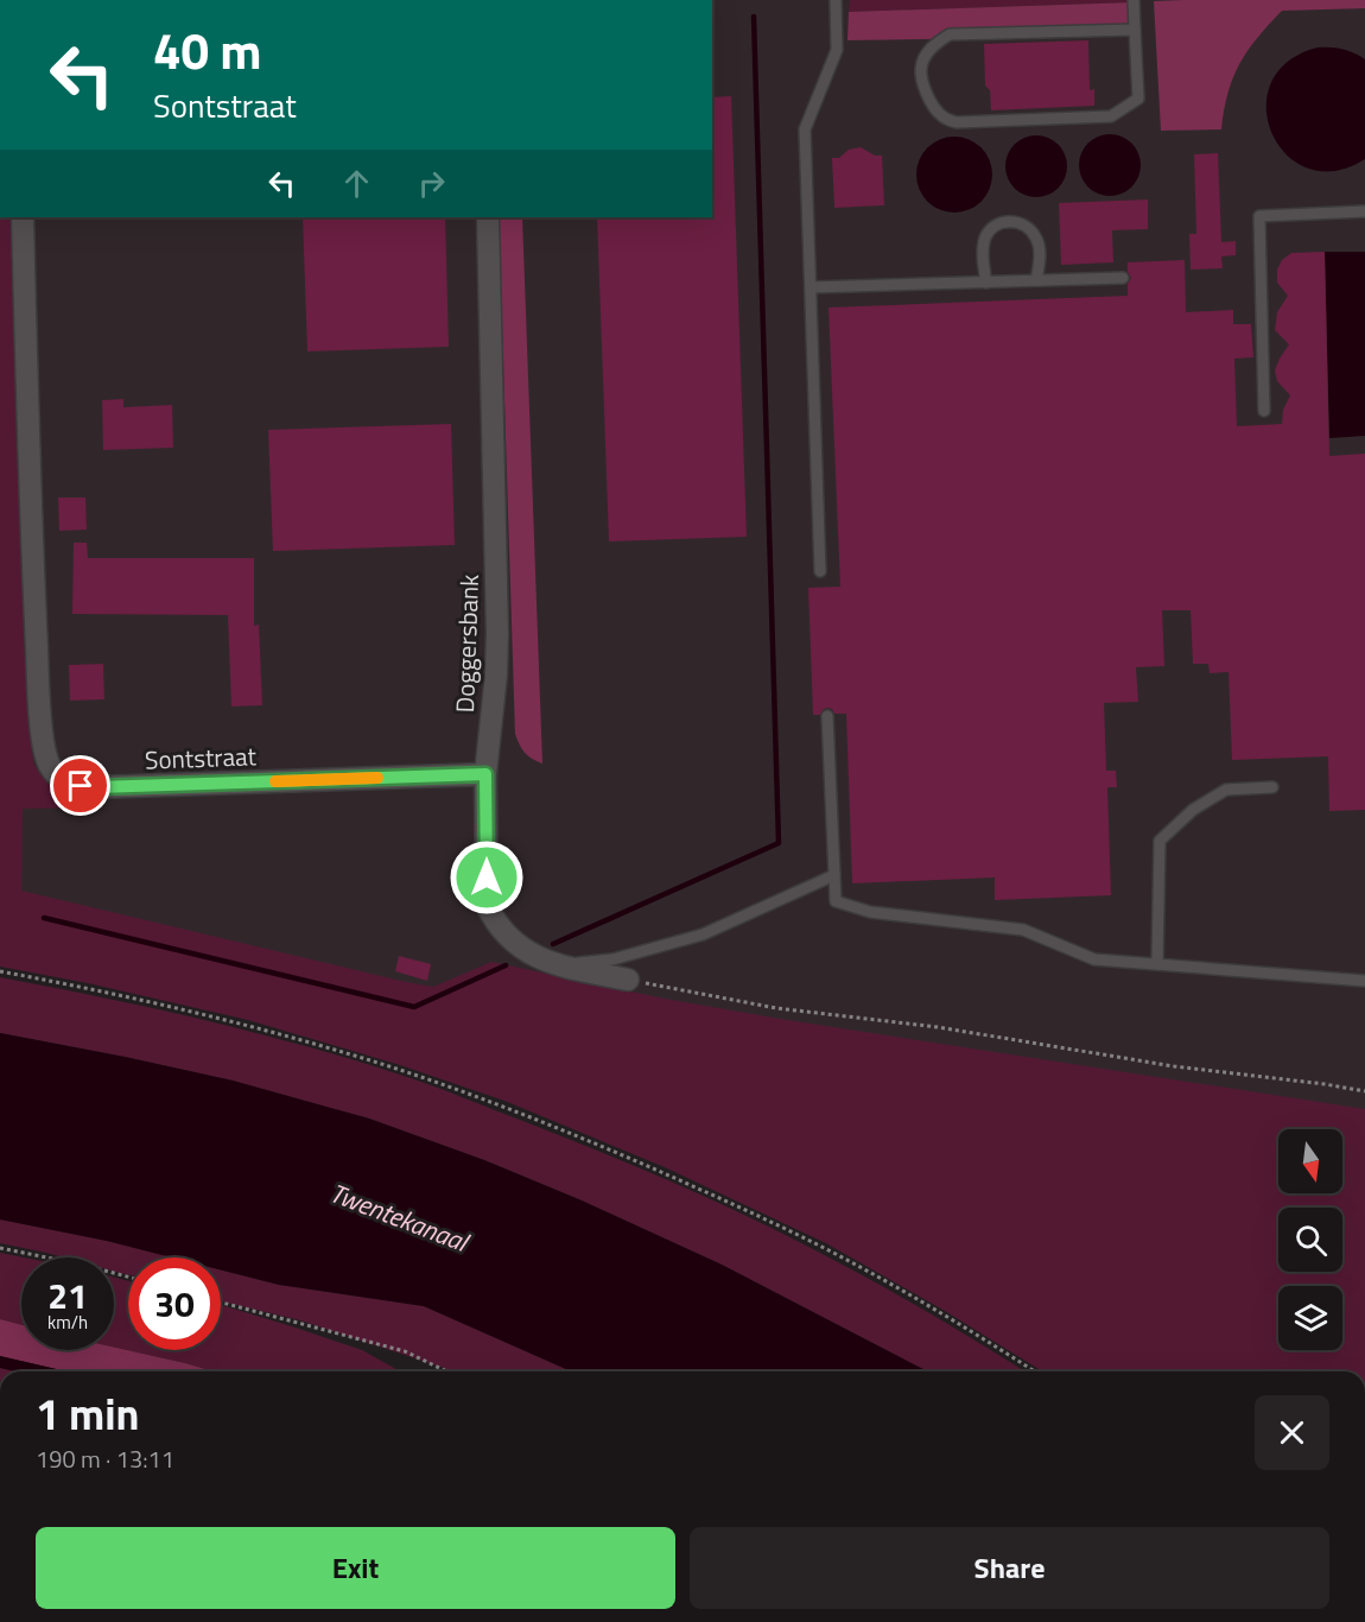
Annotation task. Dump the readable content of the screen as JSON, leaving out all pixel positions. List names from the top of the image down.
{
  "streets": {
    "street": ["Doggersbank", "Sontstraat"]
  },
  "crossings": [
    ["Doggersbank", "Sontstraat"]
  ],
  "water": ["Twentekanaal"],
  "north": "bottom",
  "page": {
    "turn": ["40 m", "Sontstraat"],
    "speed": "21 km/h",
    "limit": "30",
    "heading": ["1 min", "190 m · 13:11"],
    "buttons": ["Exit", "Share"]
  }
}
